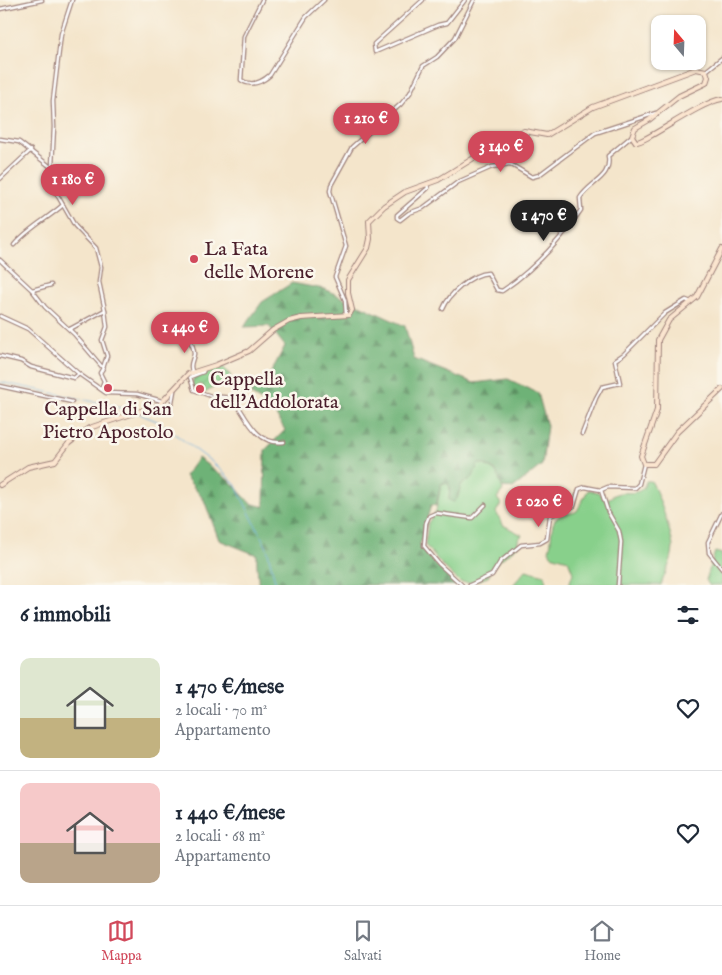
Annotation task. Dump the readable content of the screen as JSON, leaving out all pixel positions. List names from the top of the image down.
{
  "places": ["La Fata delle Morene", "Cappella di San Pietro Apostolo", "Cappella dell'Addolorata"],
  "north": "top",
  "page": {
    "price": [
      "1 210 €",
      "3 140 €",
      "1 180 €",
      "1 470 €",
      "1 440 €",
      "1 020 €"
    ],
    "heading": "6 immobili",
    "list": [
      {
        "name": "1 470 €/mese",
        "note": "2 locali · 70 m² · Appartamento"
      },
      {
        "name": "1 440 €/mese",
        "note": "2 locali · 68 m² · Appartamento"
      }
    ],
    "tabs": ["Mappa", "Salvati", "Home"]
  }
}
